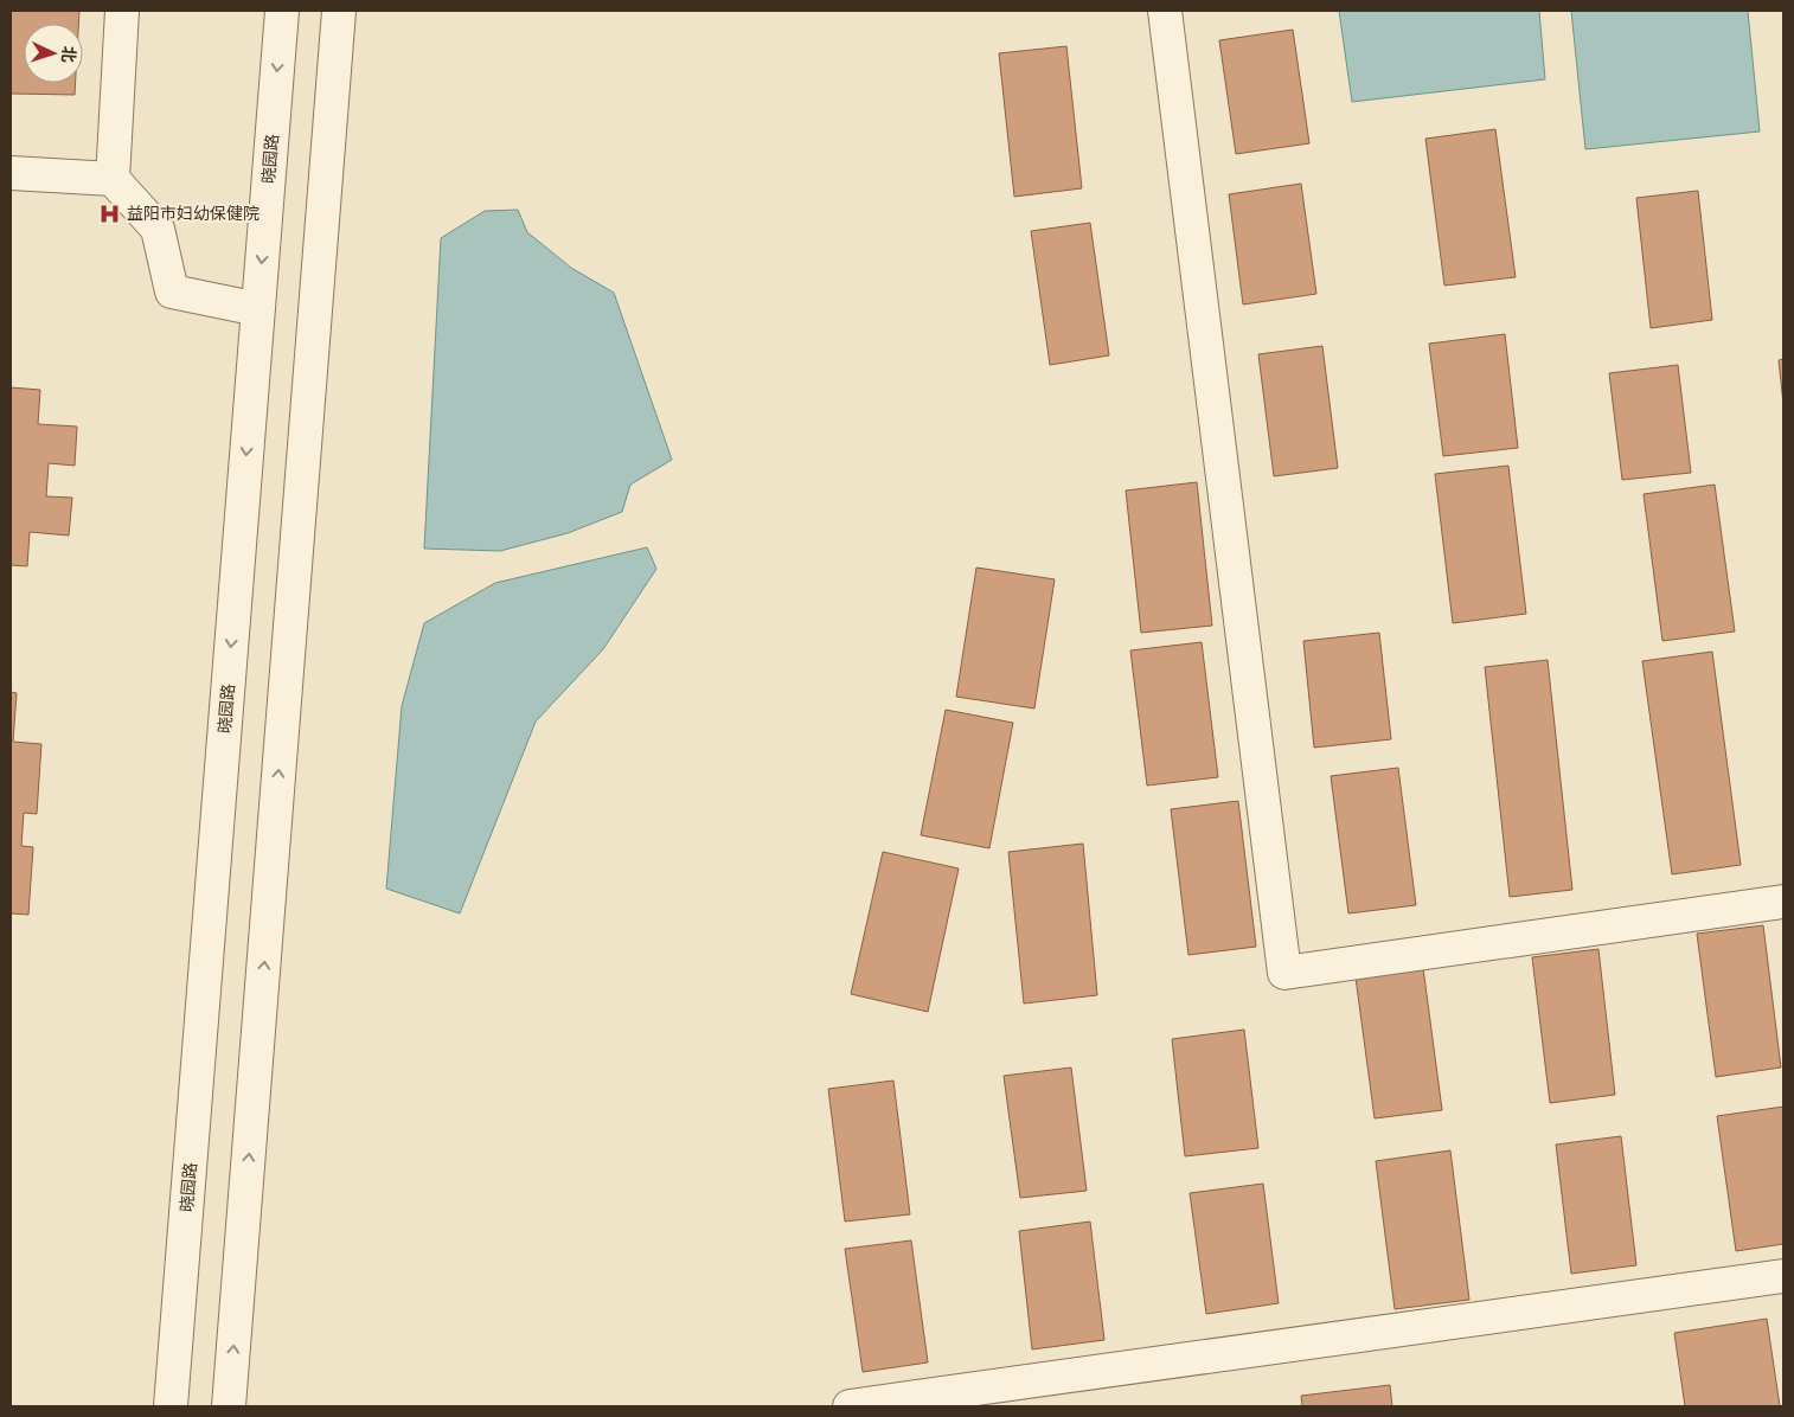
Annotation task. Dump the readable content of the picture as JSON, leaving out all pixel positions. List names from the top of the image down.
{
  "streets": {
    "street": ["晓园路"]
  },
  "places": {
    "hospital": ["益阳市妇幼保健院"]
  },
  "north": "right"
}
